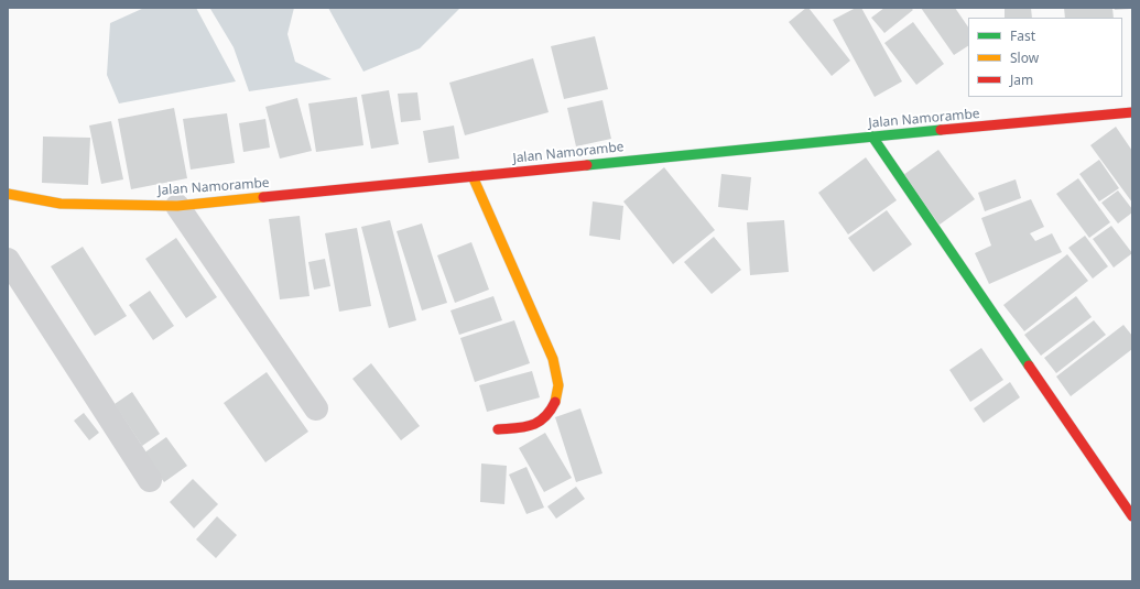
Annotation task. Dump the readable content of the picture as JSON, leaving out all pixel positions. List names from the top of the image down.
{
  "streets": {
    "street": ["Jalan Namorambe"]
  },
  "legend": ["Fast", "Slow", "Jam"]
}
